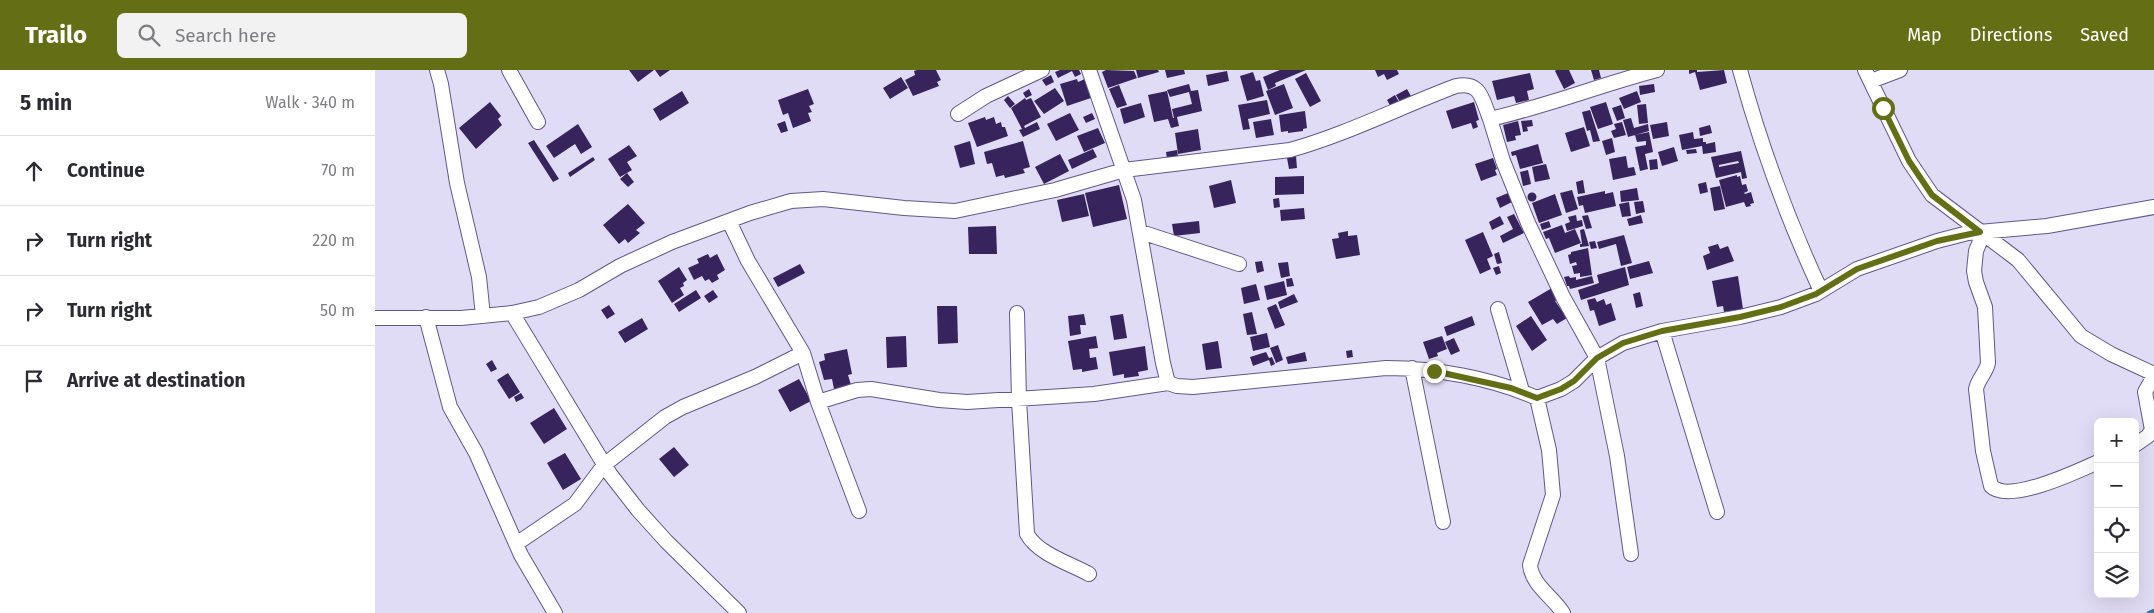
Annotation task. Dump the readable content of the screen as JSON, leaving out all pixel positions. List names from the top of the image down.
{
  "page": {
    "header": "Trailo",
    "search": "Search here",
    "nav": ["Map", "Directions", "Saved"],
    "heading": ["5 min", "Walk · 340 m"],
    "list": [
      ["Continue", "70 m"],
      ["Turn right", "220 m"],
      ["Turn right", "50 m"],
      "Arrive at destination"
    ],
    "map_buttons": ["+", "−"]
  }
}
